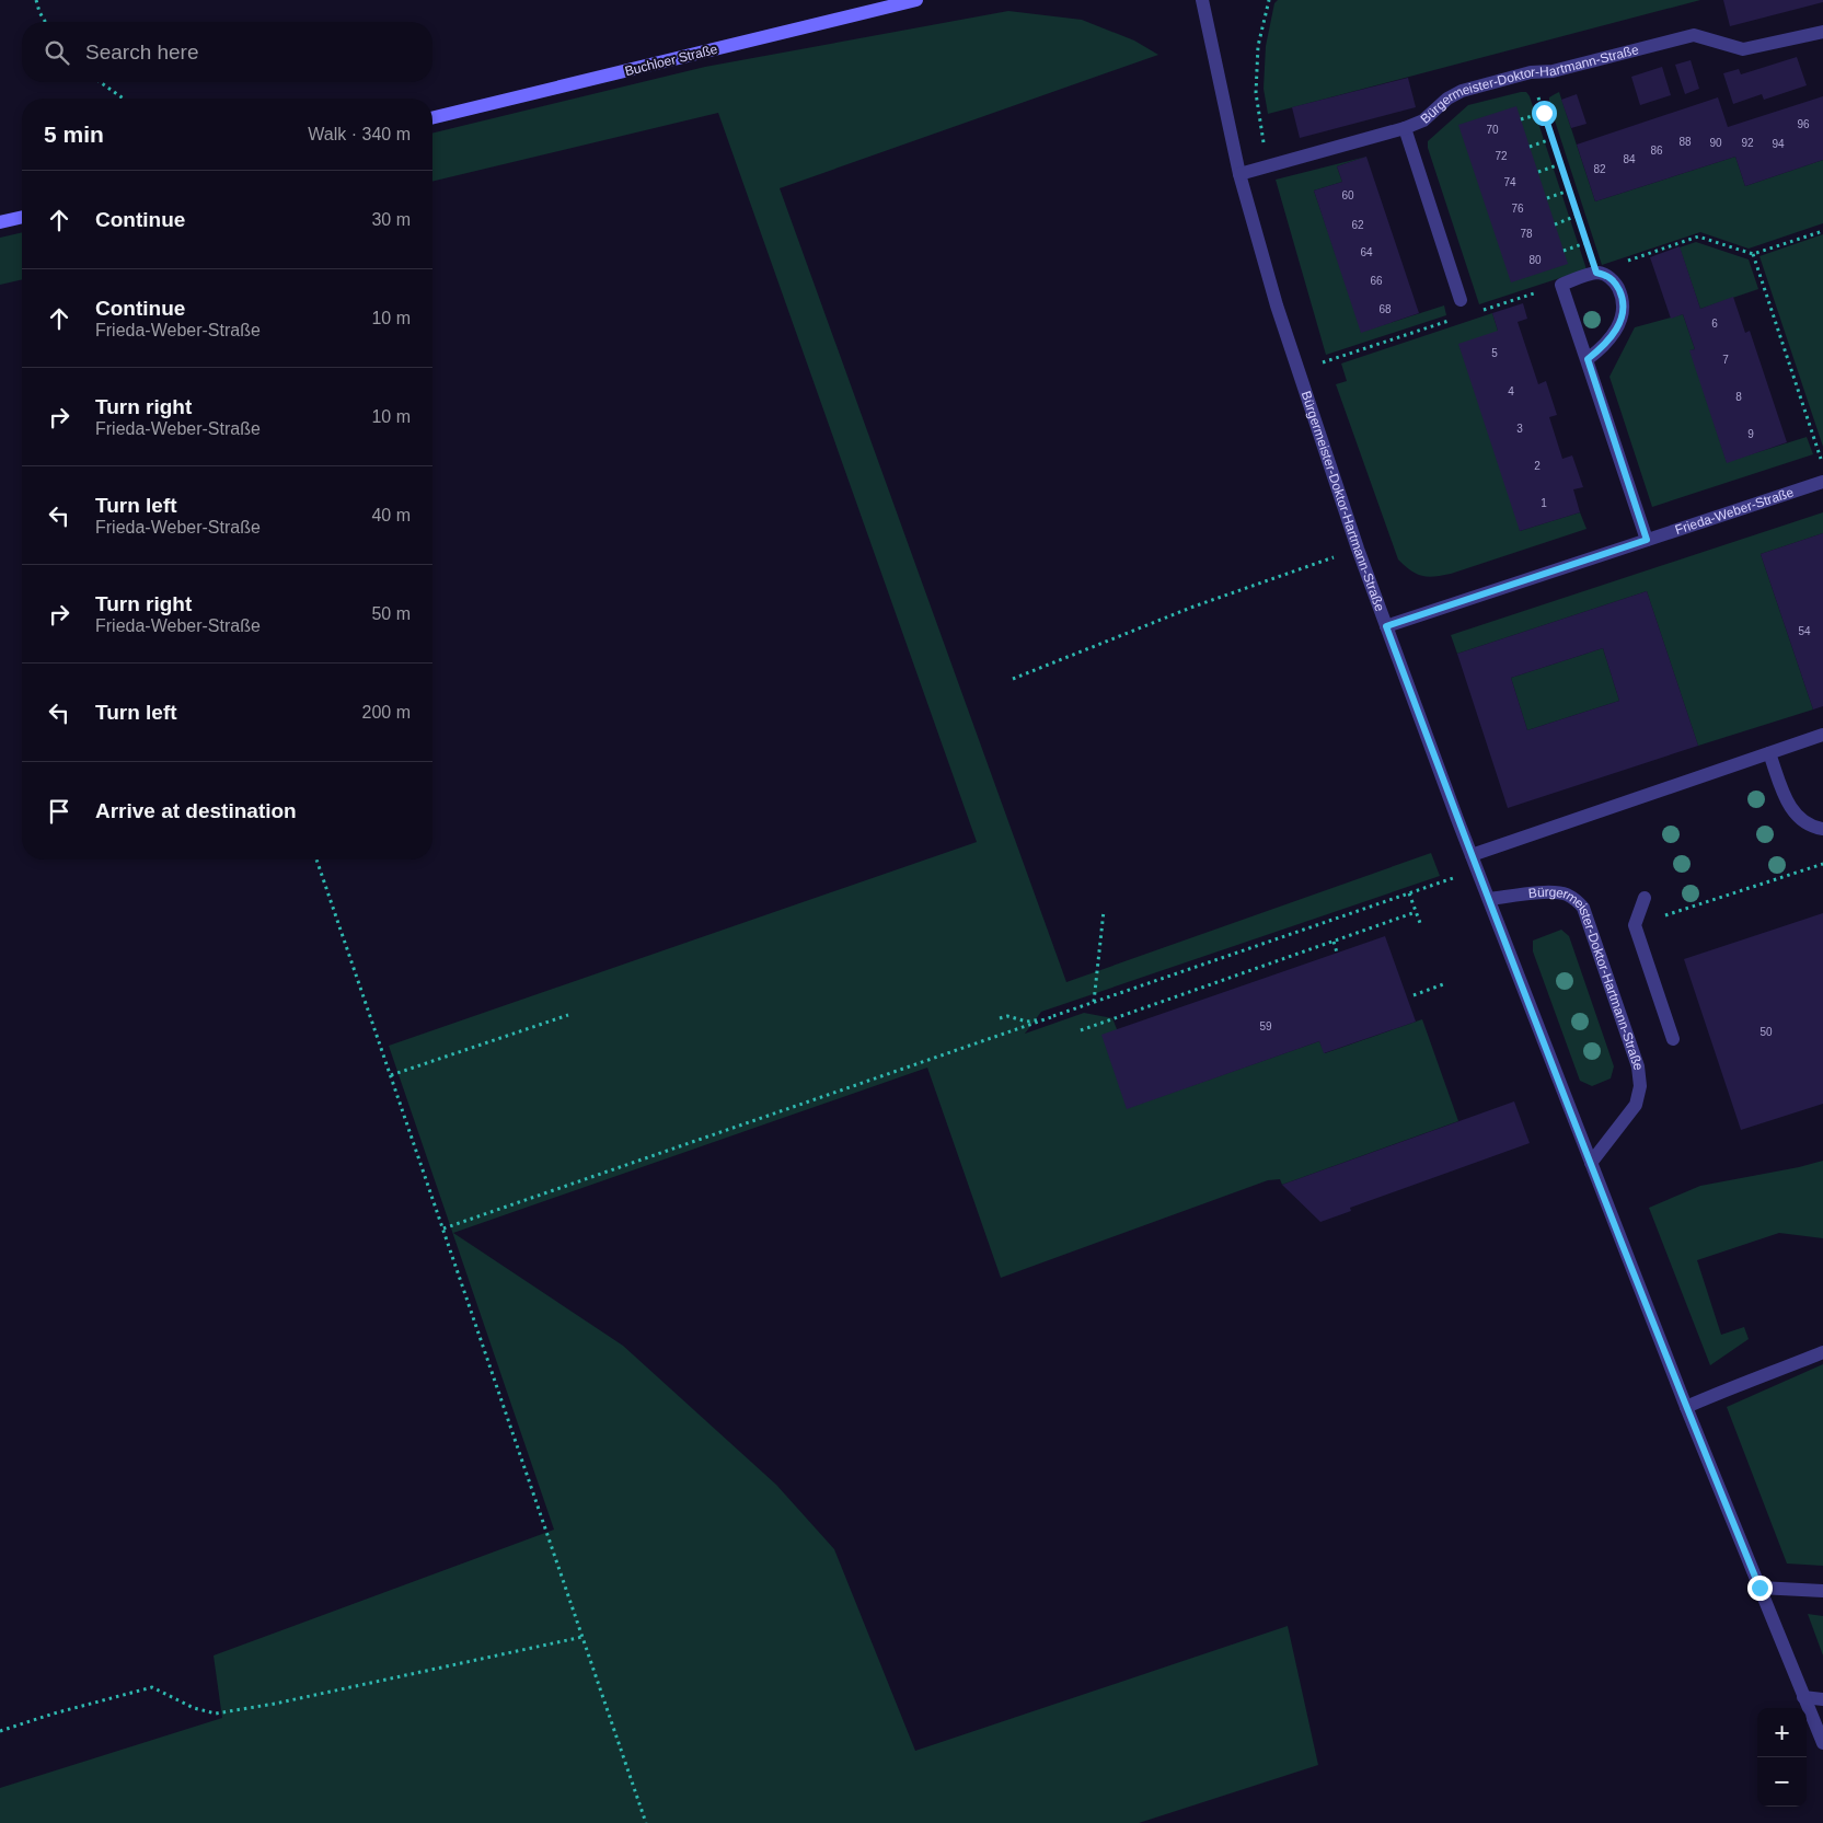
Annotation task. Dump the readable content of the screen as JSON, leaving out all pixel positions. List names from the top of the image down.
{
  "streets": {
    "main road": ["Buchloer Straße"],
    "street": ["Bürgermeister-Doktor-Hartmann-Straße", "Frieda-Weber-Straße"]
  },
  "crossings": [
    ["Bürgermeister-Doktor-Hartmann-Straße", "Frieda-Weber-Straße"]
  ],
  "house_numbers": [
    "96",
    "70",
    "88",
    "90",
    "92",
    "94",
    "86",
    "72",
    "84",
    "82",
    "74",
    "60",
    "76",
    "62",
    "78",
    "64",
    "80",
    "66",
    "68",
    "6",
    "5",
    "7",
    "4",
    "8",
    "3",
    "9",
    "2",
    "1",
    "54",
    "59",
    "50"
  ],
  "page": {
    "search": "Search here",
    "heading": ["5 min", "Walk · 340 m"],
    "list": [
      ["Continue", "30 m"],
      ["Continue", "Frieda-Weber-Straße", "10 m"],
      ["Turn right", "Frieda-Weber-Straße", "10 m"],
      ["Turn left", "Frieda-Weber-Straße", "40 m"],
      ["Turn right", "Frieda-Weber-Straße", "50 m"],
      ["Turn left", "200 m"],
      "Arrive at destination"
    ],
    "map_buttons": ["+", "−"]
  }
}
